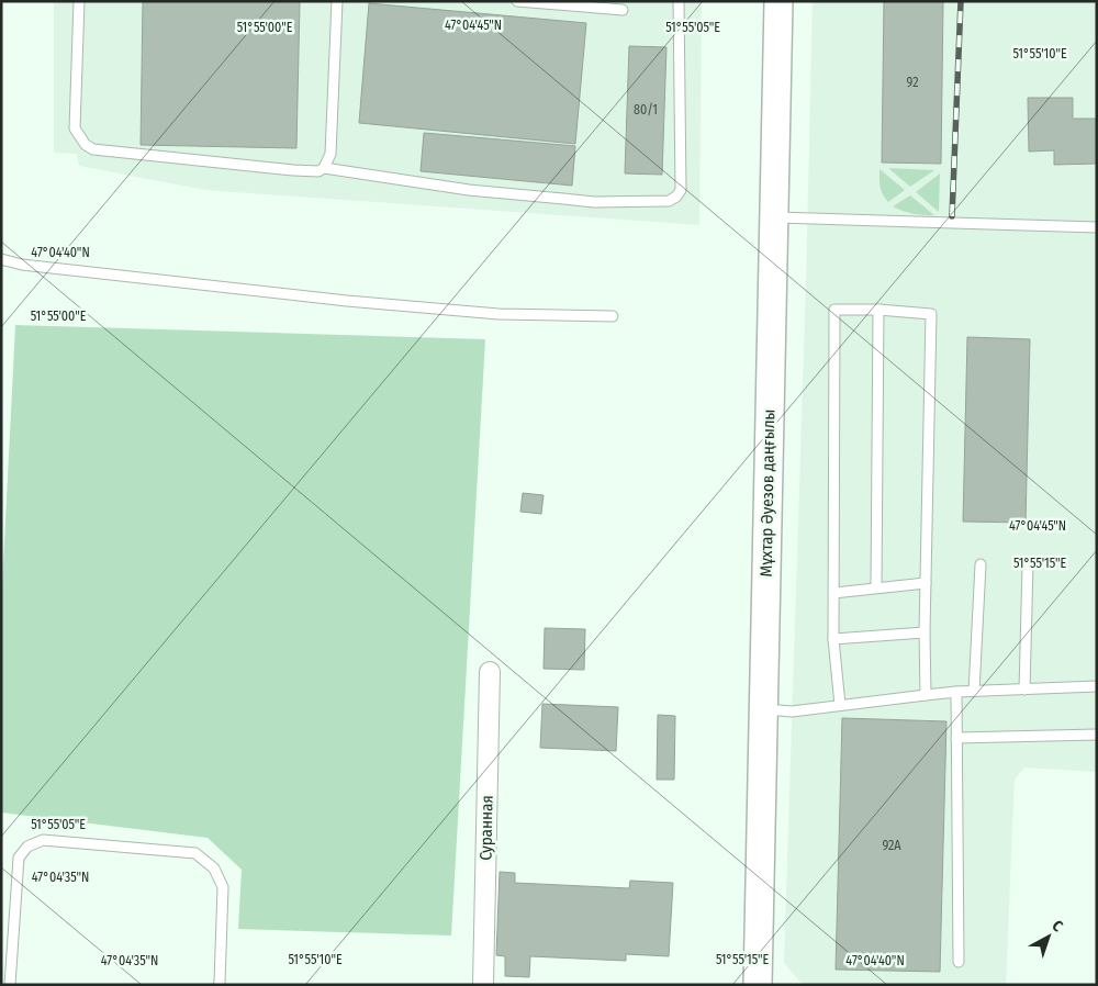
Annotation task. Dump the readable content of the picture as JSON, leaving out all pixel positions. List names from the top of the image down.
{
  "streets": {
    "main road": ["Мұхтар Әуезов даңғылы"],
    "street": ["Суранная"]
  },
  "house_numbers": ["92", "80/1", "92А"],
  "north": "top right",
  "coordinates": [
    "47°04'45\"N",
    "51°55'00\"E",
    "51°55'05\"E",
    "51°55'10\"E",
    "47°04'40\"N",
    "51°55'15\"E",
    "47°04'35\"N"
  ]
}
